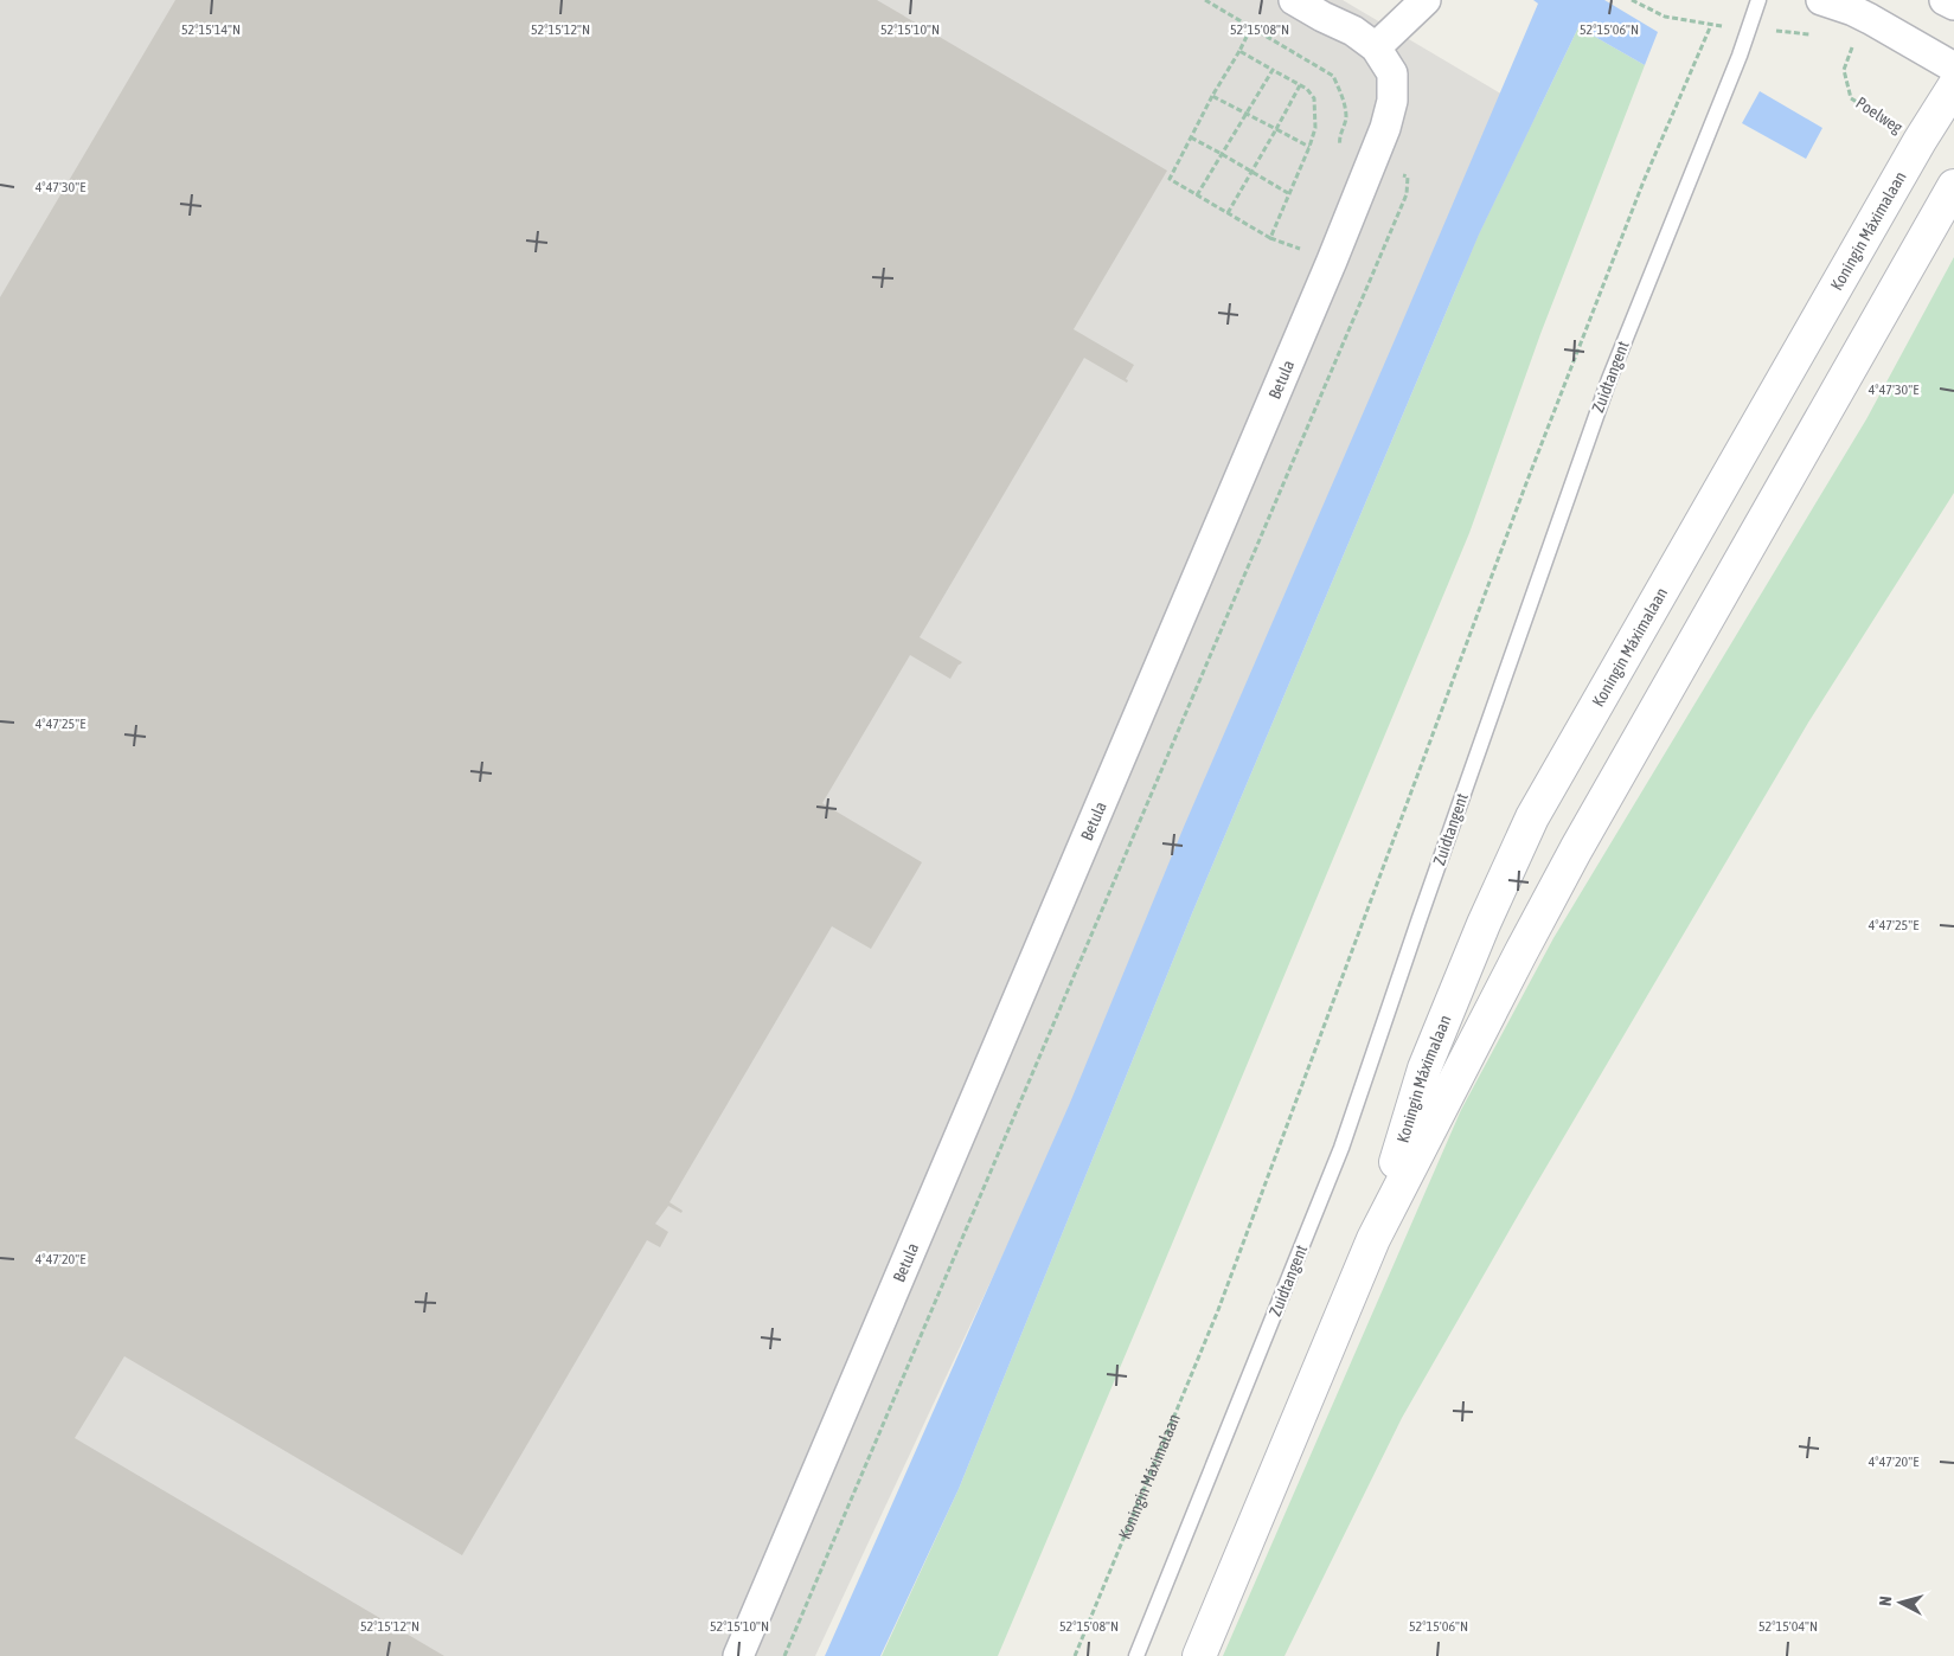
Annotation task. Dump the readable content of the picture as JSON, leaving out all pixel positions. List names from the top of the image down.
{
  "streets": {
    "main road": ["Koningin Máximalaan"],
    "street": ["Betula"],
    "lane": ["Zuidtangent"],
    "path": ["Poelweg"]
  },
  "crossings": [
    ["Poelweg", "Koningin Máximalaan"]
  ],
  "north": "left",
  "coordinates": [
    "52°15'14\"N",
    "52°15'12\"N",
    "52°15'10\"N",
    "52°15'08\"N",
    "52°15'06\"N",
    "4°47'30\"E",
    "4°47'25\"E",
    "4°47'20\"E",
    "52°15'04\"N"
  ]
}
